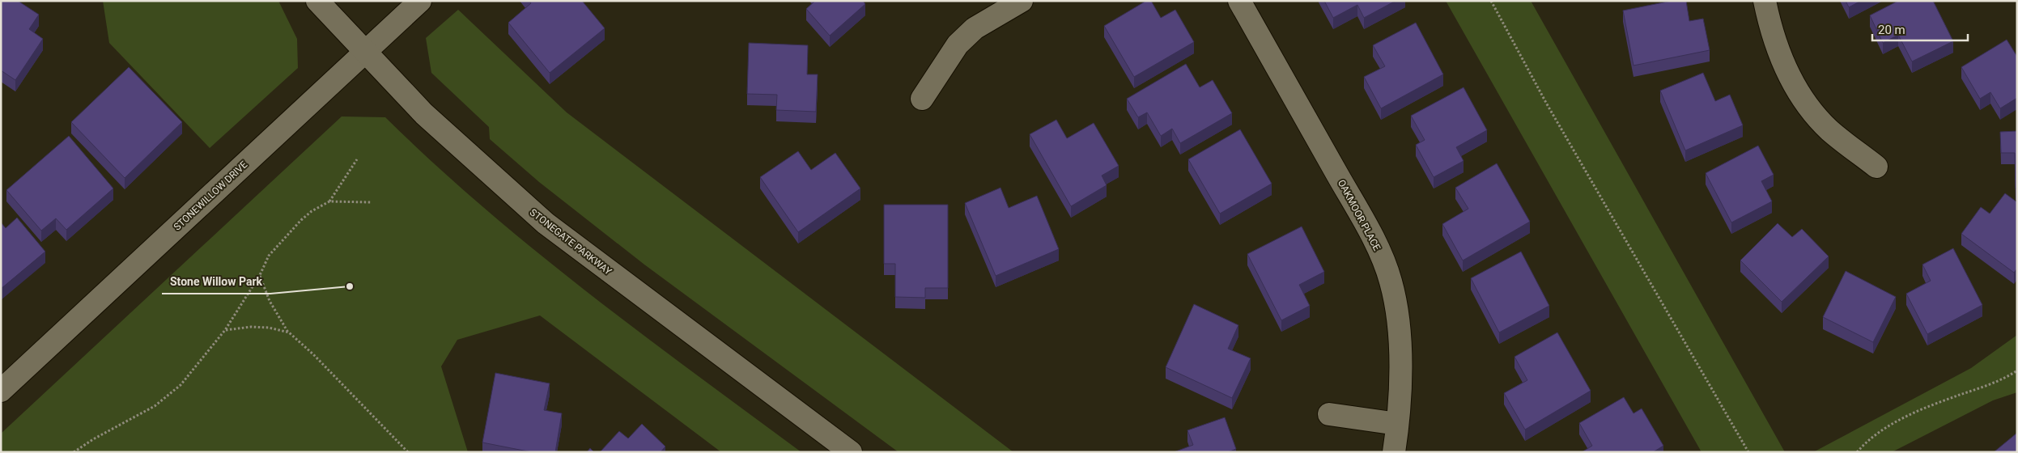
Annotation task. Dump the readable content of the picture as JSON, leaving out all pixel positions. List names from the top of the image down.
{
  "streets": {
    "street": ["STONEWILLOW DRIVE", "OAKMOOR PLACE", "STONEGATE PARKWAY"]
  },
  "crossings": [
    ["STONEWILLOW DRIVE", "STONEGATE PARKWAY"]
  ],
  "places": ["Stone Willow Park"],
  "scale_bar": "20 m"
}
